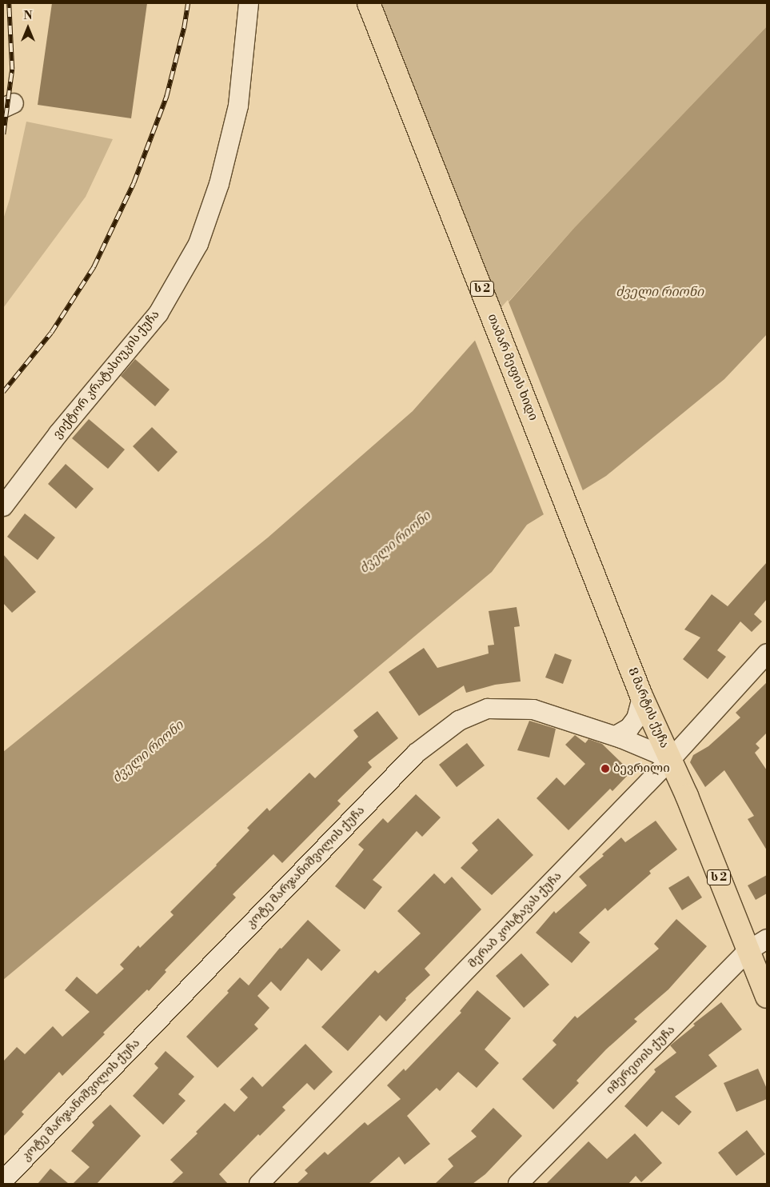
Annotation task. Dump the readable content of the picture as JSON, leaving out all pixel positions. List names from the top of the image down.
{
  "streets": {
    "highway": ["ს 2", "თამარ მეფის ხიდი", "8 მარტის ქუჩა"],
    "street": [
      "ვიქტორ კრატასიუკის ქუჩა",
      "კოტე მარჯანიშვილის ქუჩა",
      "მერაბ კოსტავას ქუჩა",
      "იმერეთის ქუჩა"
    ]
  },
  "crossings": [
    ["თამარ მეფის ხიდი", "8 მარტის ქუჩა"],
    ["8 მარტის ქუჩა", "კოტე მარჯანიშვილის ქუჩა"],
    ["8 მარტის ქუჩა", "მერაბ კოსტავას ქუჩა"],
    ["8 მარტის ქუჩა", "იმერეთის ქუჩა"],
    ["კოტე მარჯანიშვილის ქუჩა", "მერაბ კოსტავას ქუჩა"]
  ],
  "water": ["ძველი რიონი"],
  "places": ["ბევრილი"],
  "north": "top"
}
